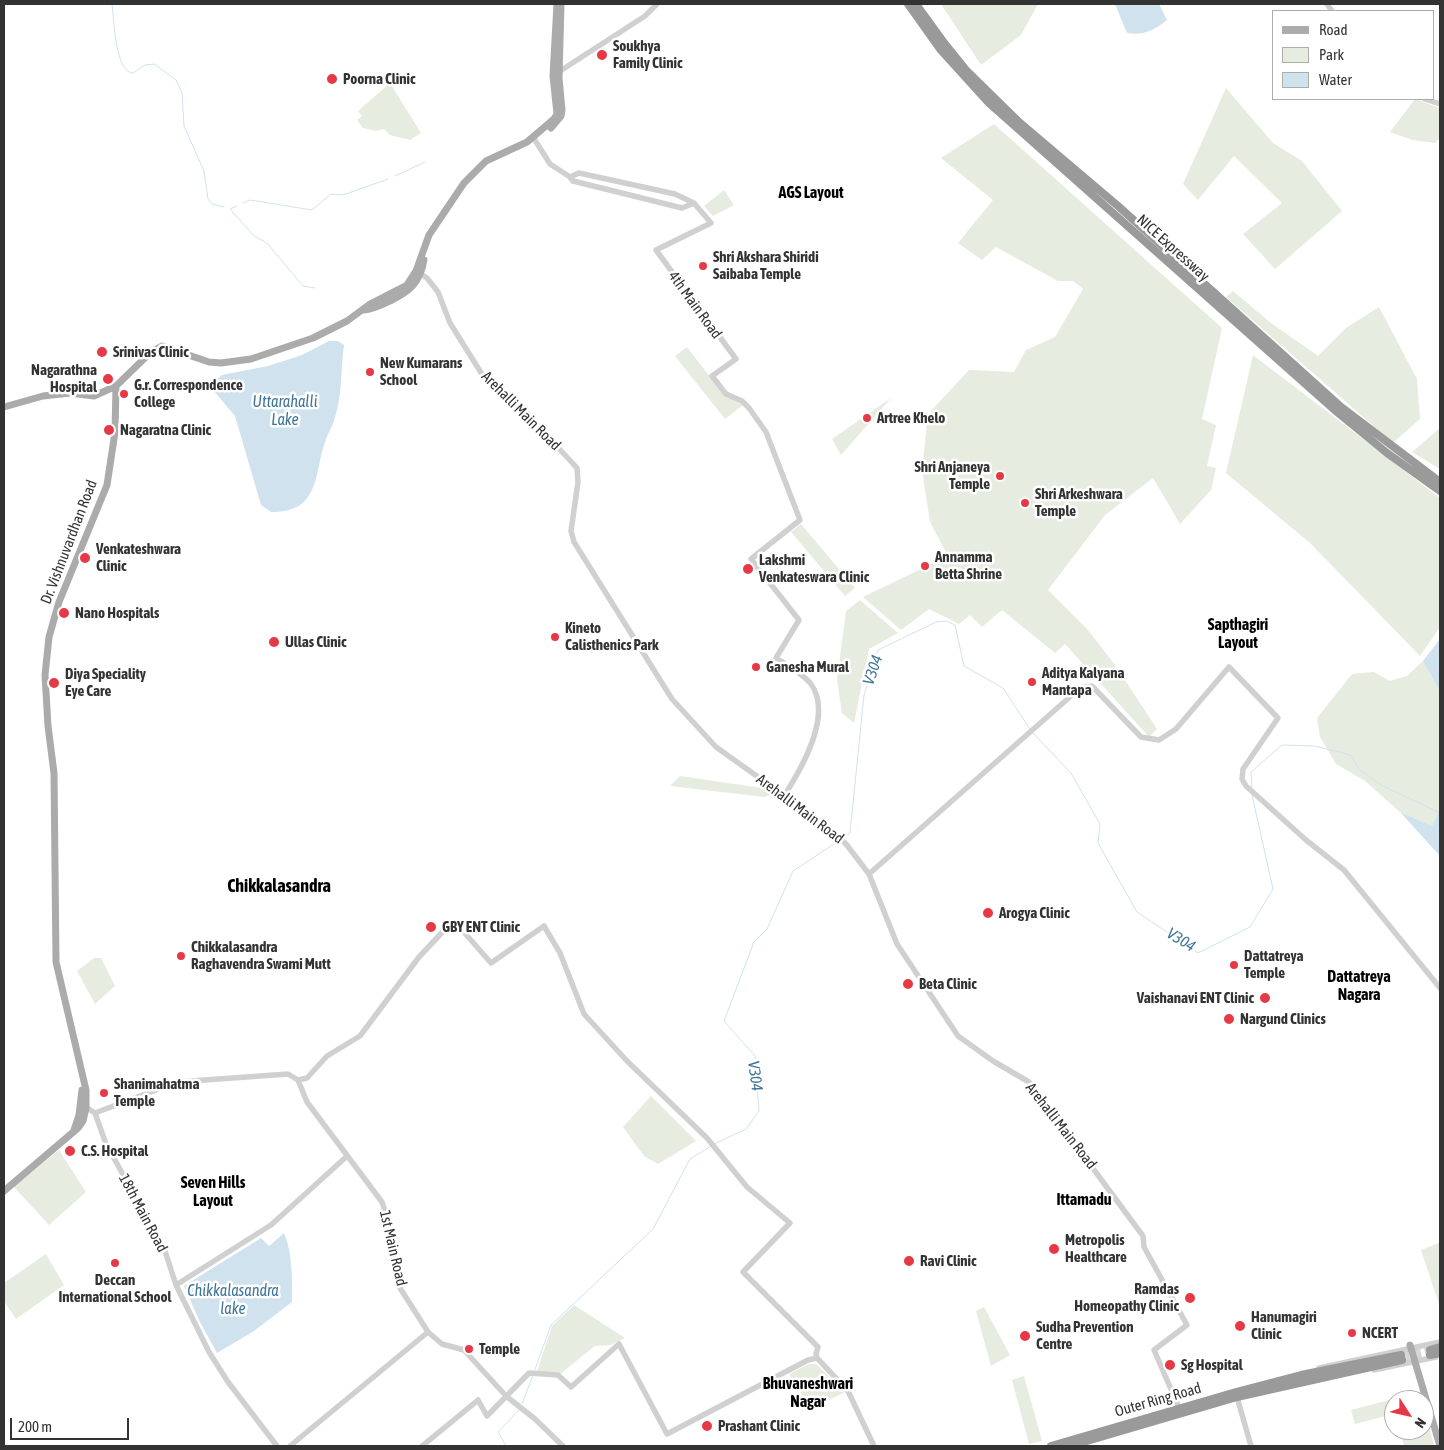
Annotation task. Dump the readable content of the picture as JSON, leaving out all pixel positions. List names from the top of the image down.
{
  "streets": {
    "highway": ["NICE Expressway", "Outer Ring Road"],
    "main road": ["Dr. Vishnuvardhan Road"],
    "street": [
      "4th Main Road",
      "Arehalli Main Road",
      "18th Main Road",
      "1st Main Road"
    ]
  },
  "crossings": [
    ["4th Main Road", "Arehalli Main Road"],
    ["Arehalli Main Road", "Outer Ring Road"]
  ],
  "districts": [
    "AGS Layout",
    "Sapthagiri Layout",
    "Chikkalasandra",
    "Dattatreya Nagara",
    "Seven Hills Layout",
    "Ittamadu",
    "Bhuvaneshwari Nagar"
  ],
  "water": ["Uttarahalli Lake", "V304", "Chikkalasandra lake"],
  "places": [
    "Soukhya Family Clinic",
    "Poorna Clinic",
    "Shri Akshara Shiridi Saibaba Temple",
    "Srinivas Clinic",
    "New Kumarans School",
    "Nagarathna Hospital",
    "G.r. Correspondence College",
    "Artree Khelo",
    "Nagaratna Clinic",
    "Shri Anjaneya Temple",
    "Shri Arkeshwara Temple",
    "Venkateshwara Clinic",
    "Annamma Betta Shrine",
    "Lakshmi Venkateswara Clinic",
    "Nano Hospitals",
    "Kineto Calisthenics Park",
    "Ullas Clinic",
    "Ganesha Mural",
    "Aditya Kalyana Mantapa",
    "Diya Speciality Eye Care",
    "Arogya Clinic",
    "GBY ENT Clinic",
    "Chikkalasandra Raghavendra Swami Mutt",
    "Dattatreya Temple",
    "Beta Clinic",
    "Vaishanavi ENT Clinic",
    "Nargund Clinics",
    "Shanimahatma Temple",
    "C.S. Hospital",
    "Metropolis Healthcare",
    "Ravi Clinic",
    "Deccan International School",
    "Ramdas Homeopathy Clinic",
    "Hanumagiri Clinic",
    "NCERT",
    "Sudha Prevention Centre",
    "Temple",
    "Sg Hospital",
    "Prashant Clinic"
  ],
  "legend": ["Road", "Park", "Water"],
  "scale_bar": "200 m",
  "north": "bottom right"
}
